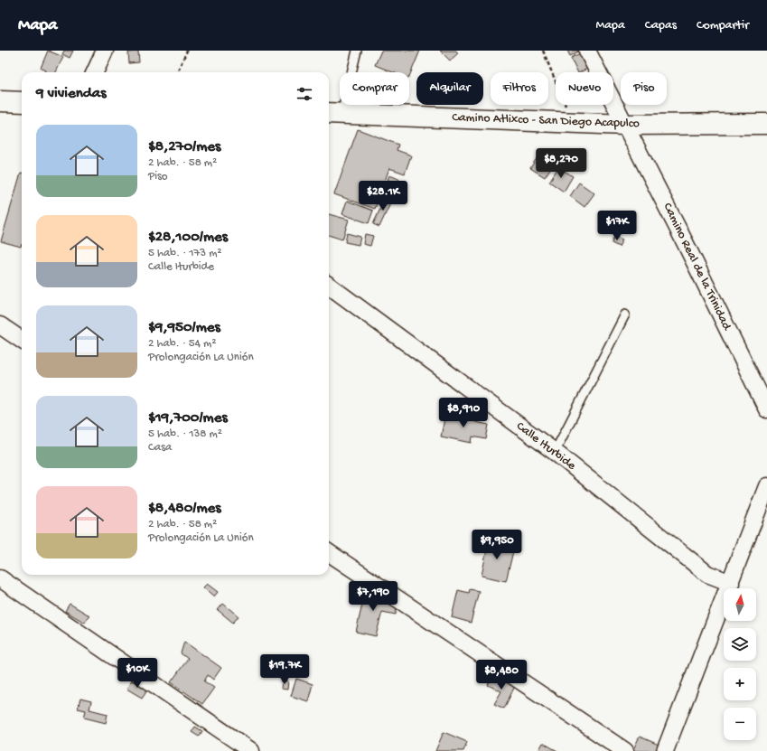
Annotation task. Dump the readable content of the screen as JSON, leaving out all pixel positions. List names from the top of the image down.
{
  "streets": {
    "street": ["Camino Atlixco - San Diego Acapulco", "Camino Real de la Trinidad", "Calle Iturbide"]
  },
  "crossings": [
    ["Camino Atlixco - San Diego Acapulco", "Camino Real de la Trinidad"]
  ],
  "north": "top",
  "page": {
    "header": "Mapa",
    "nav": ["Mapa", "Capas", "Compartir"],
    "chip": [
      "Comprar",
      "Alquilar",
      "Filtros",
      "Nuevo",
      "Piso"
    ],
    "heading": "9 viviendas",
    "list": [
      {
        "name": "$8,270/mes",
        "note": "2 hab. · 58 m² · Piso"
      },
      {
        "name": "$28,100/mes",
        "note": "5 hab. · 173 m² · Calle Iturbide"
      },
      {
        "name": "$9,950/mes",
        "note": "2 hab. · 54 m² · Prolongación La Unión"
      },
      {
        "name": "$19,700/mes",
        "note": "5 hab. · 138 m² · Casa"
      },
      {
        "name": "$8,480/mes",
        "note": "2 hab. · 58 m² · Prolongación La Unión"
      }
    ],
    "price": [
      "$8,270",
      "$28.1K",
      "$17K",
      "$8,910",
      "$9,950",
      "$7,190",
      "$19.7K",
      "$10K",
      "$8,480"
    ],
    "map_buttons": ["+", "−"]
  }
}
